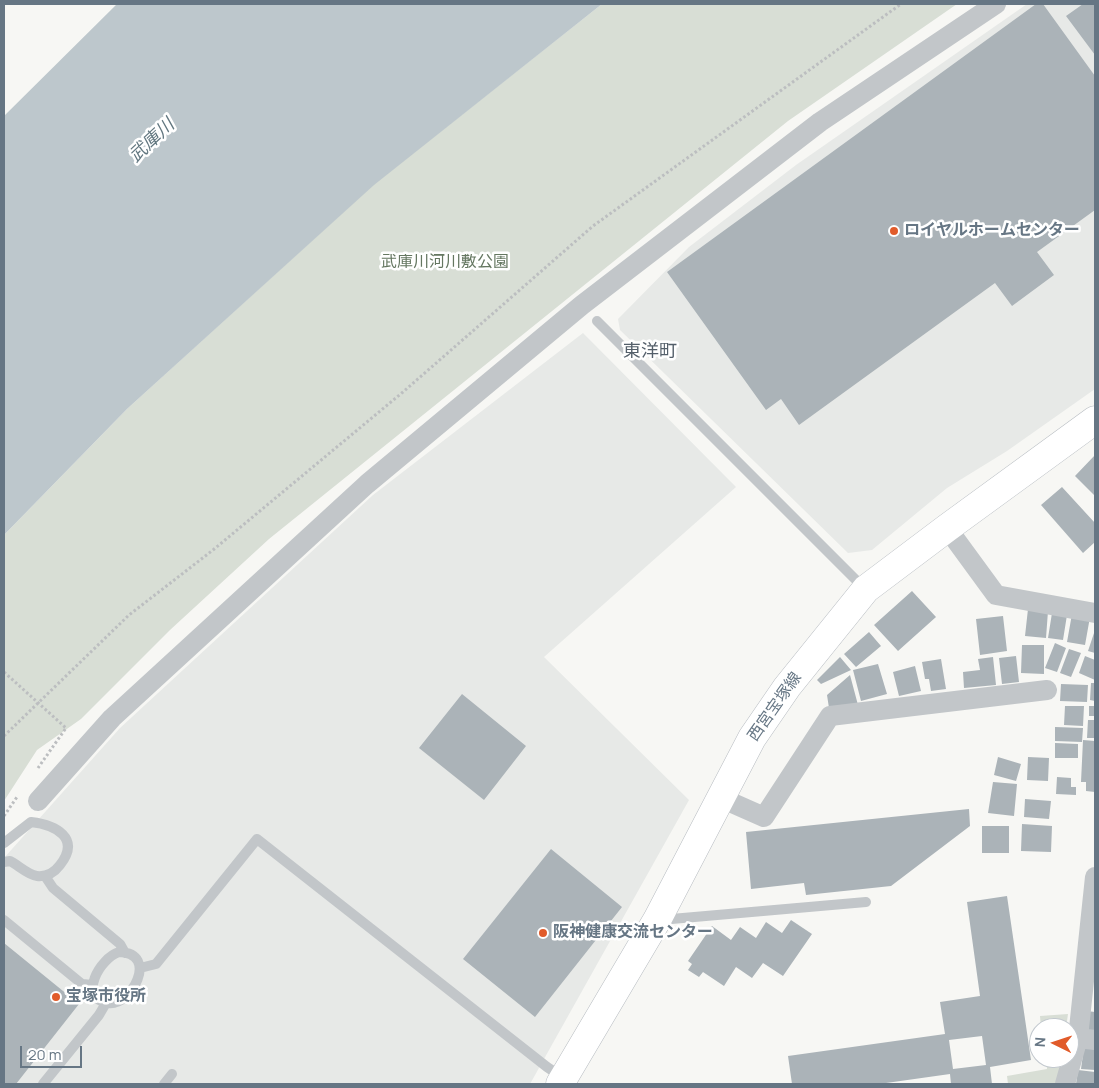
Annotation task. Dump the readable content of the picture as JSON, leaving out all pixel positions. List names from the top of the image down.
{
  "streets": {
    "main road": ["西宮宝塚線"]
  },
  "districts": ["東洋町"],
  "water": ["武庫川"],
  "parks": ["武庫川河川敷公園"],
  "places": ["ロイヤルホームセンター", "阪神健康交流センター", "宝塚市役所"],
  "scale_bar": "20 m",
  "north": "left"
}
